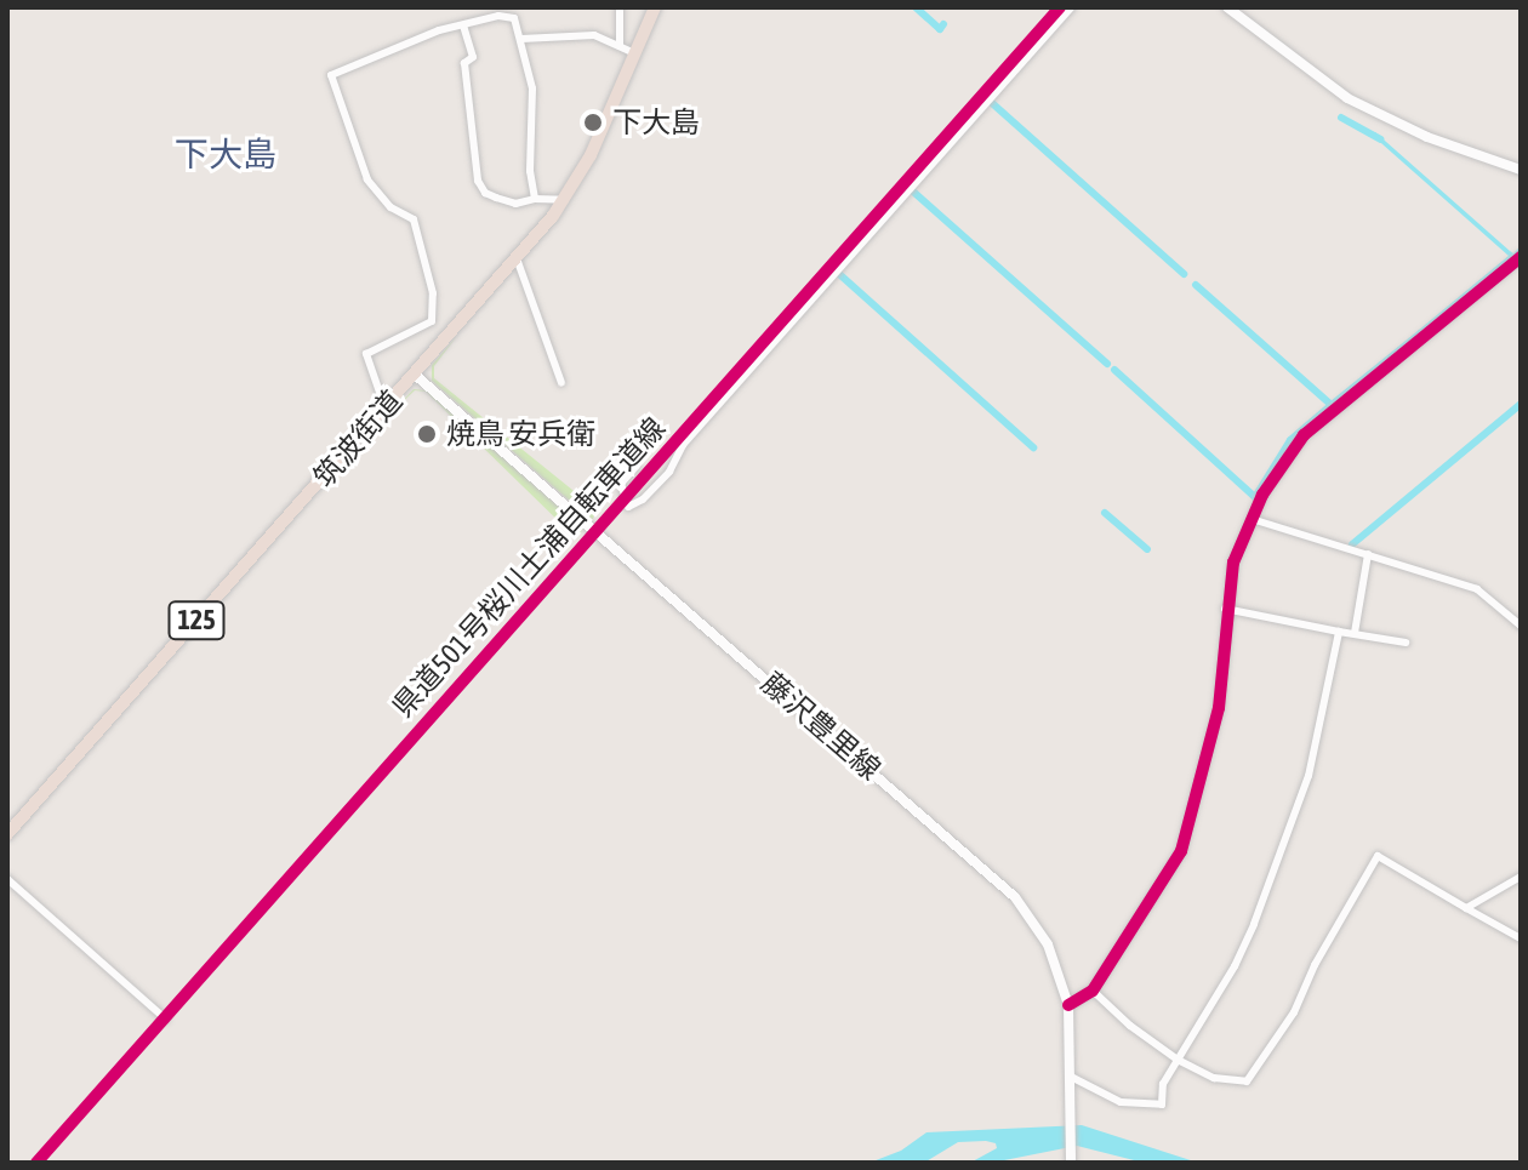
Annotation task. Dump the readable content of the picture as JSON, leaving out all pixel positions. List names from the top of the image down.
{
  "streets": {
    "highway": ["筑波街道", "125"],
    "main road": ["藤沢豊里線"],
    "cycle path": ["県道501号桜川土浦自転車道線"]
  },
  "crossings": [
    ["筑波街道", "藤沢豊里線"]
  ],
  "districts": ["下大島"],
  "places": ["下大島", "焼鳥 安兵衛"]
}
